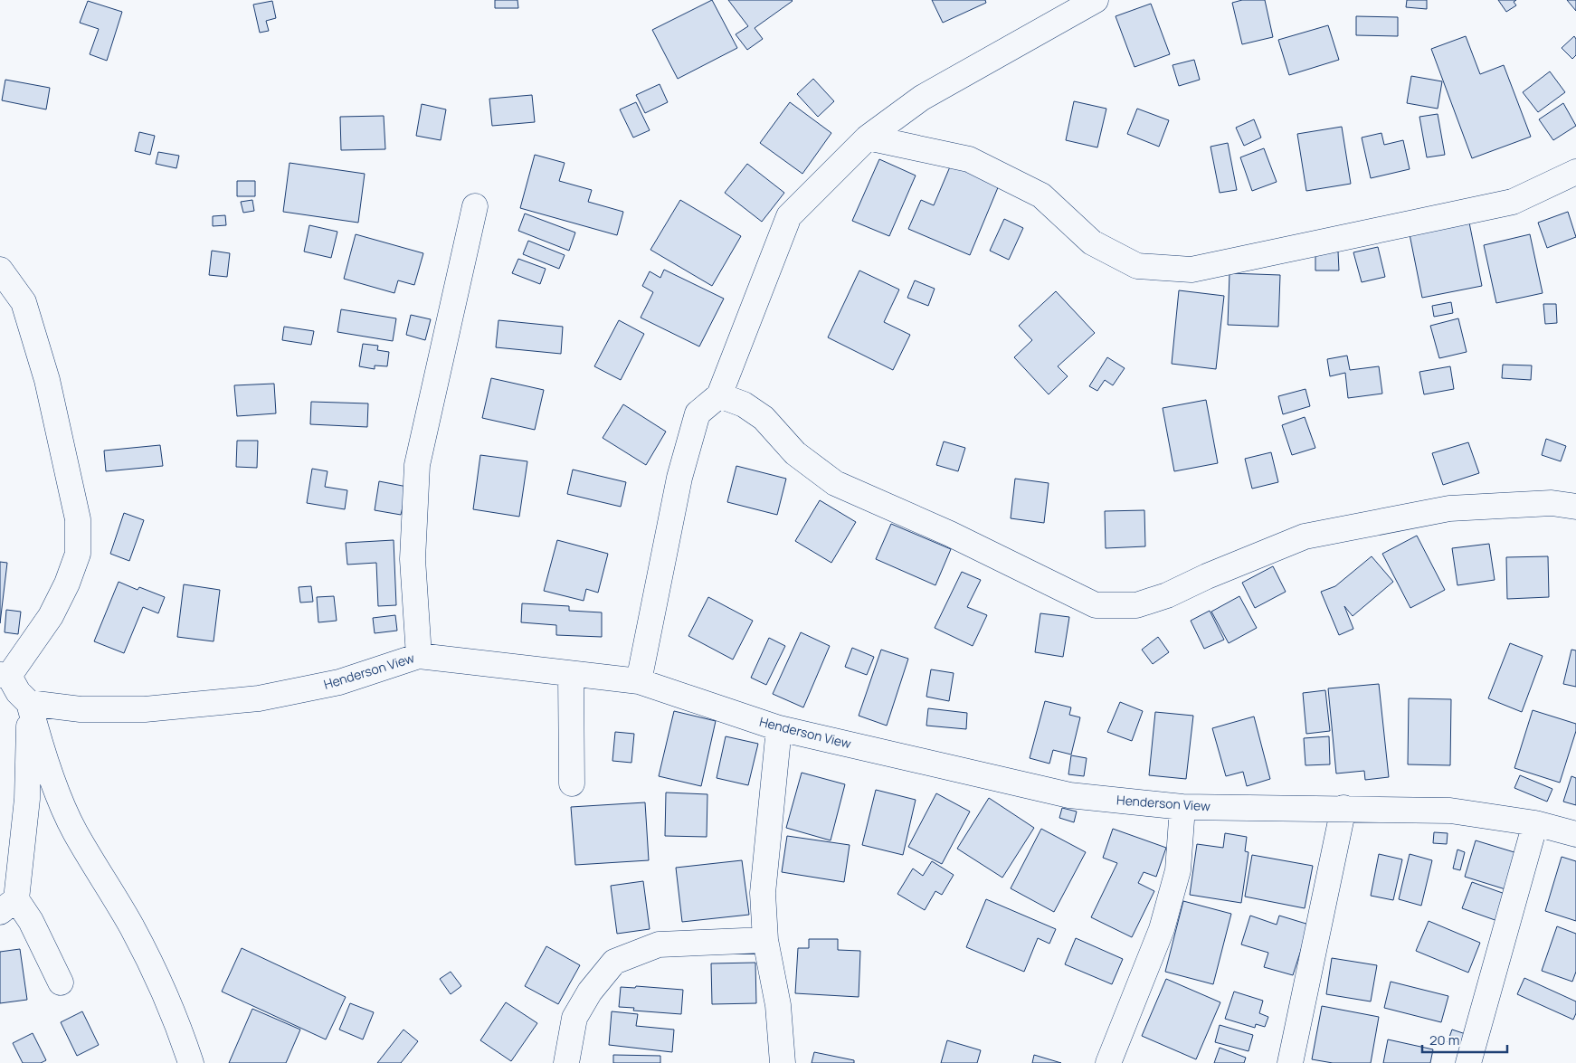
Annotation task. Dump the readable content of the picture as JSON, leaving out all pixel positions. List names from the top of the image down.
{
  "streets": {
    "street": ["Henderson View"]
  },
  "scale_bar": "20 m"
}
